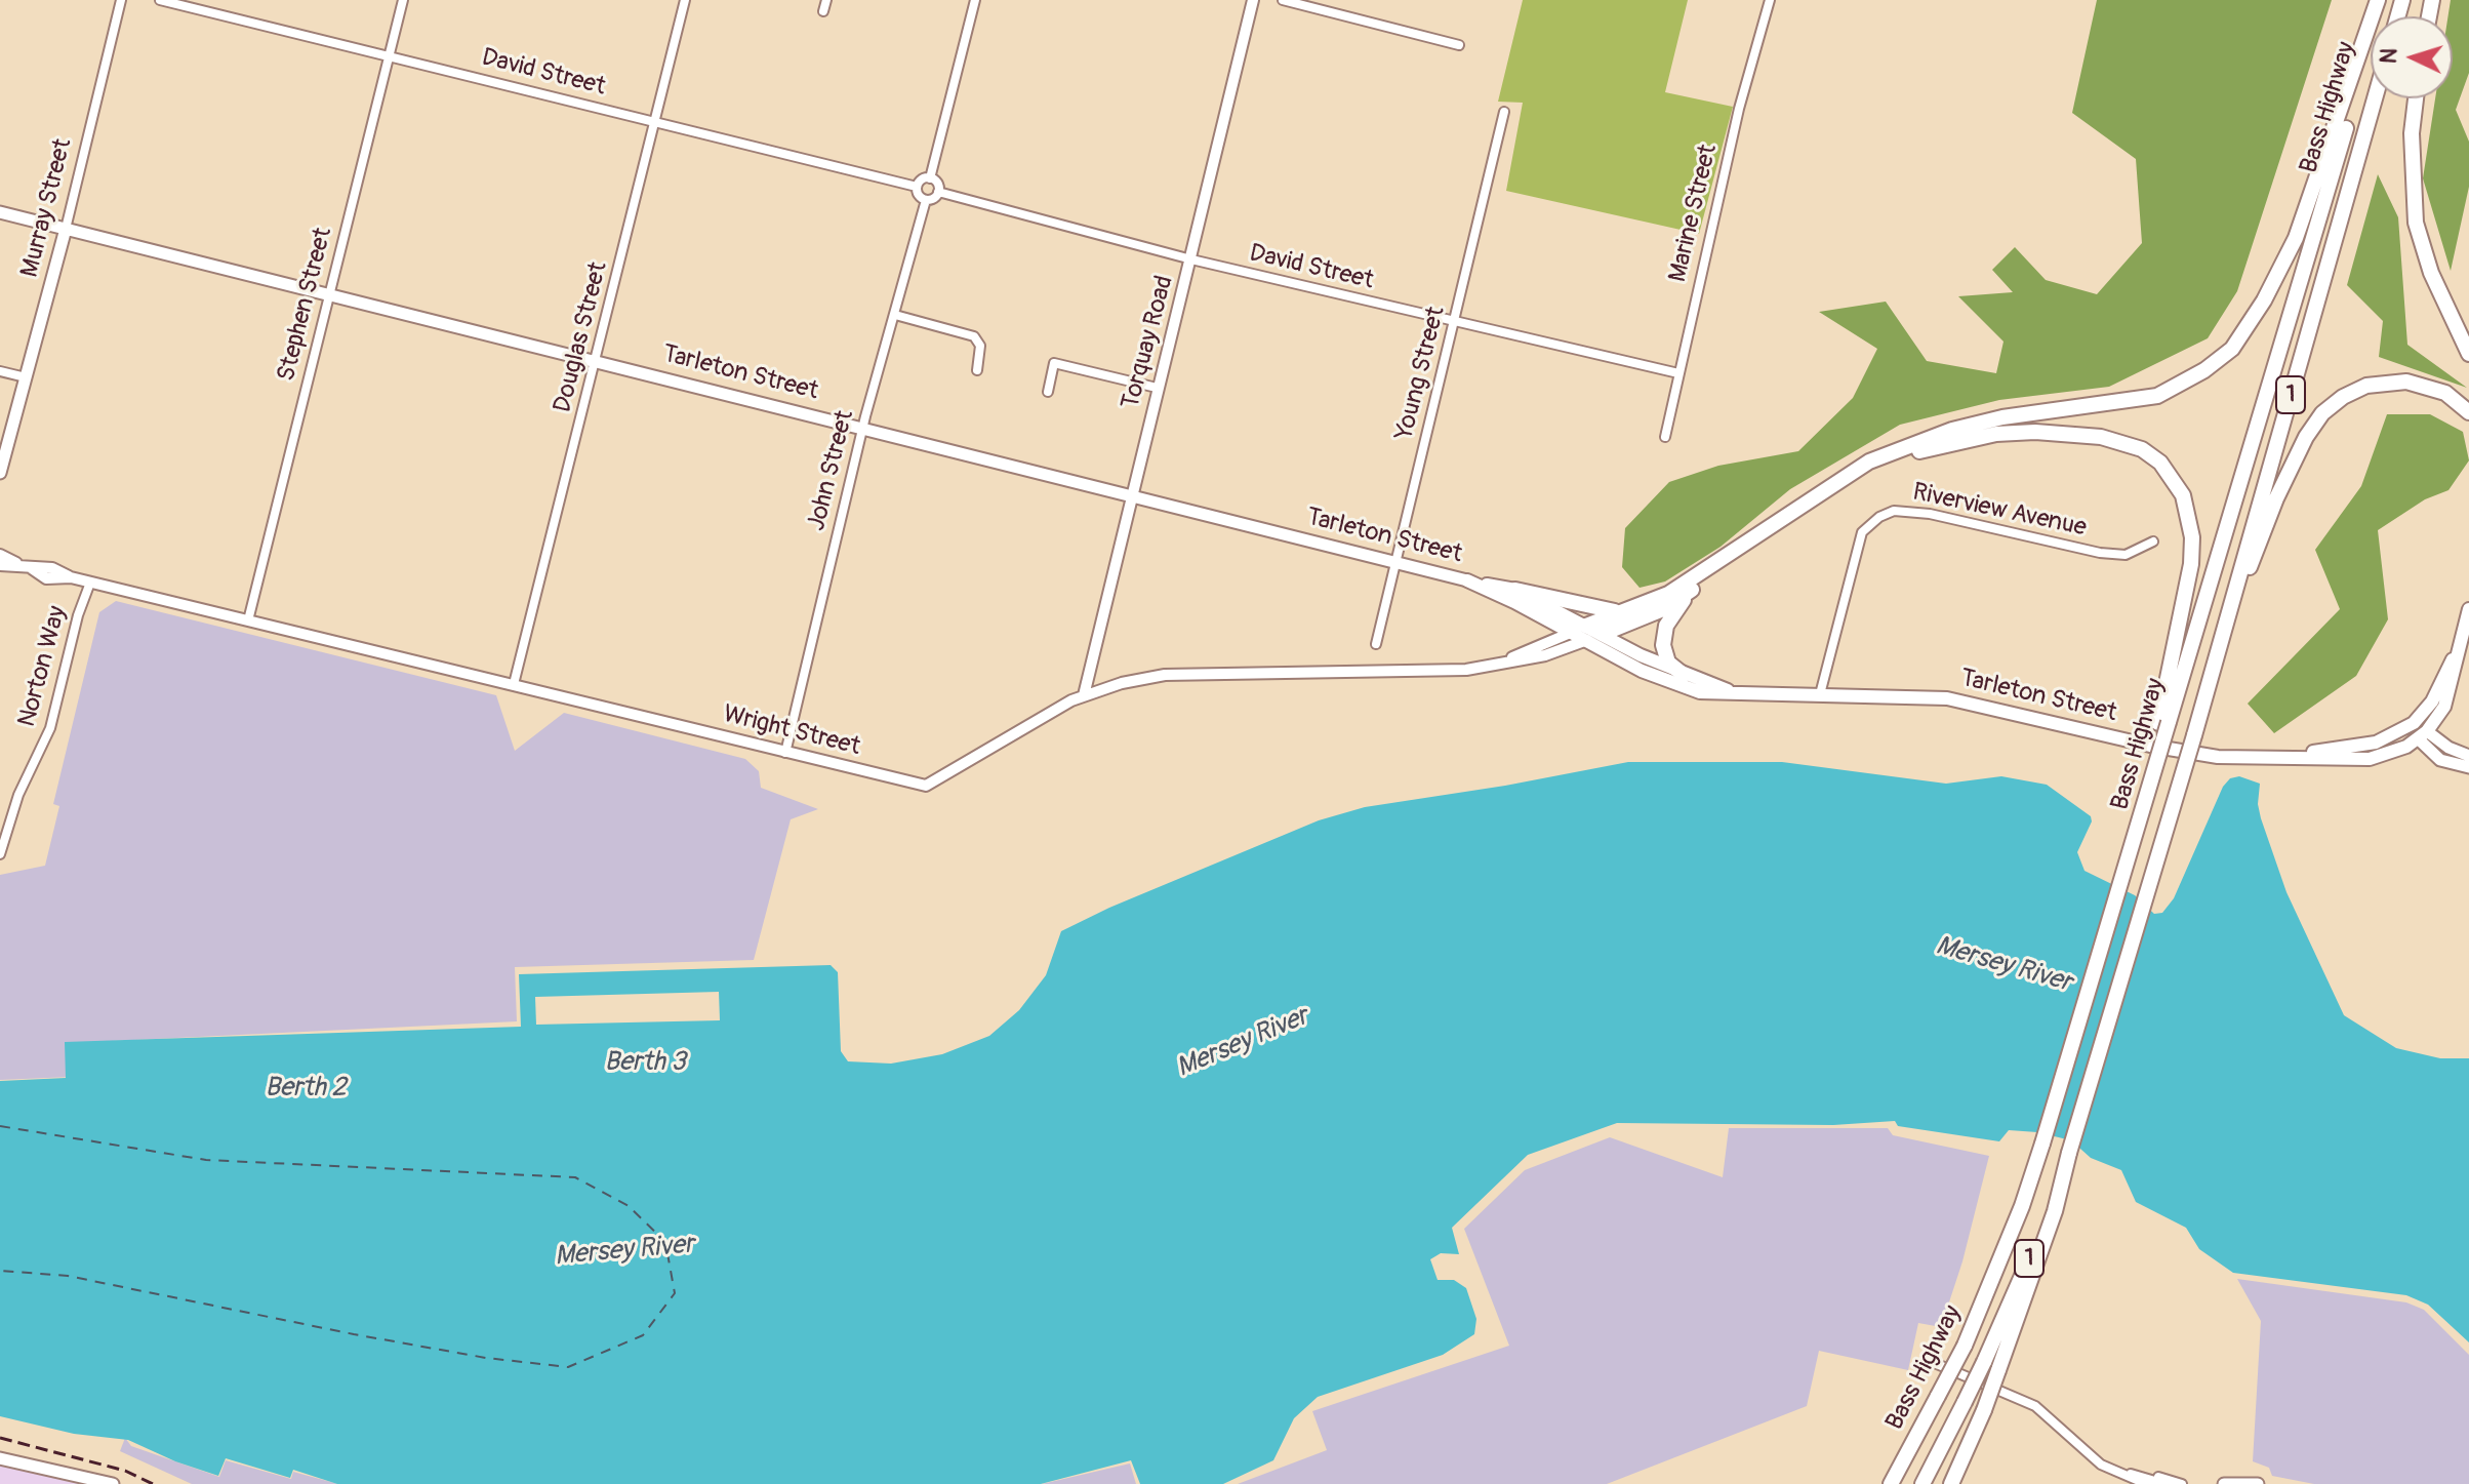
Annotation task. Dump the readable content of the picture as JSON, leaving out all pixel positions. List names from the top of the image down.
{
  "streets": {
    "highway": ["Bass Highway", "Tarleton Street", "1"],
    "main road": ["Murray Street"],
    "street": [
      "David Street",
      "Marine Street",
      "Stephen Street",
      "Douglas Street",
      "Torquay Road",
      "Young Street",
      "John Street",
      "Riverview Avenue",
      "Norton Way",
      "Wright Street"
    ]
  },
  "crossings": [
    ["David Street", "Marine Street"],
    ["David Street", "Stephen Street"],
    ["David Street", "Douglas Street"],
    ["David Street", "Torquay Road"],
    ["David Street", "Young Street"],
    ["David Street", "John Street"],
    ["Murray Street", "Tarleton Street"],
    ["Stephen Street", "Tarleton Street"],
    ["Stephen Street", "Wright Street"],
    ["Douglas Street", "Tarleton Street"],
    ["Douglas Street", "Wright Street"],
    ["Torquay Road", "Tarleton Street"],
    ["Torquay Road", "Wright Street"],
    ["Tarleton Street", "Young Street"],
    ["Tarleton Street", "John Street"],
    ["Tarleton Street", "Riverview Avenue"],
    ["Tarleton Street", "Wright Street"],
    ["John Street", "Wright Street"],
    ["Norton Way", "Wright Street"]
  ],
  "water": ["Mersey River", "Berth 3", "Berth 2"],
  "north": "left"
}
